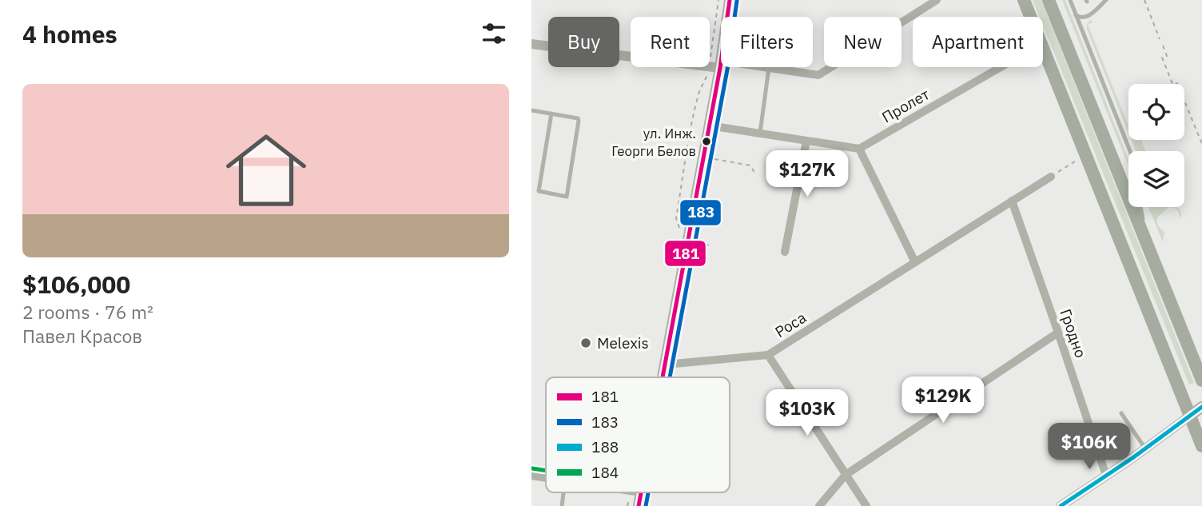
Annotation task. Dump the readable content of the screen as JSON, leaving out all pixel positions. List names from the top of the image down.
{
  "streets": {
    "street": ["Пролет", "Роса", "Гродно"]
  },
  "crossings": [
    ["Роса", "Гродно"]
  ],
  "places": ["ул. Инж. Георги Белов", "Мelexis"],
  "lines": [
    "transit line 181",
    "transit line 183",
    "transit line 188",
    "transit line 184"
  ],
  "legend": [
    "181",
    "183",
    "188",
    "184"
  ],
  "page": {
    "heading": "4 homes",
    "chip": [
      "Buy",
      "Rent",
      "Filters",
      "New",
      "Apartment"
    ],
    "list": [
      {
        "name": "$106,000",
        "note": "2 rooms · 76 m² · Павел Красов"
      }
    ],
    "price": [
      "$127K",
      "$129K",
      "$103K",
      "$106K"
    ]
  }
}
